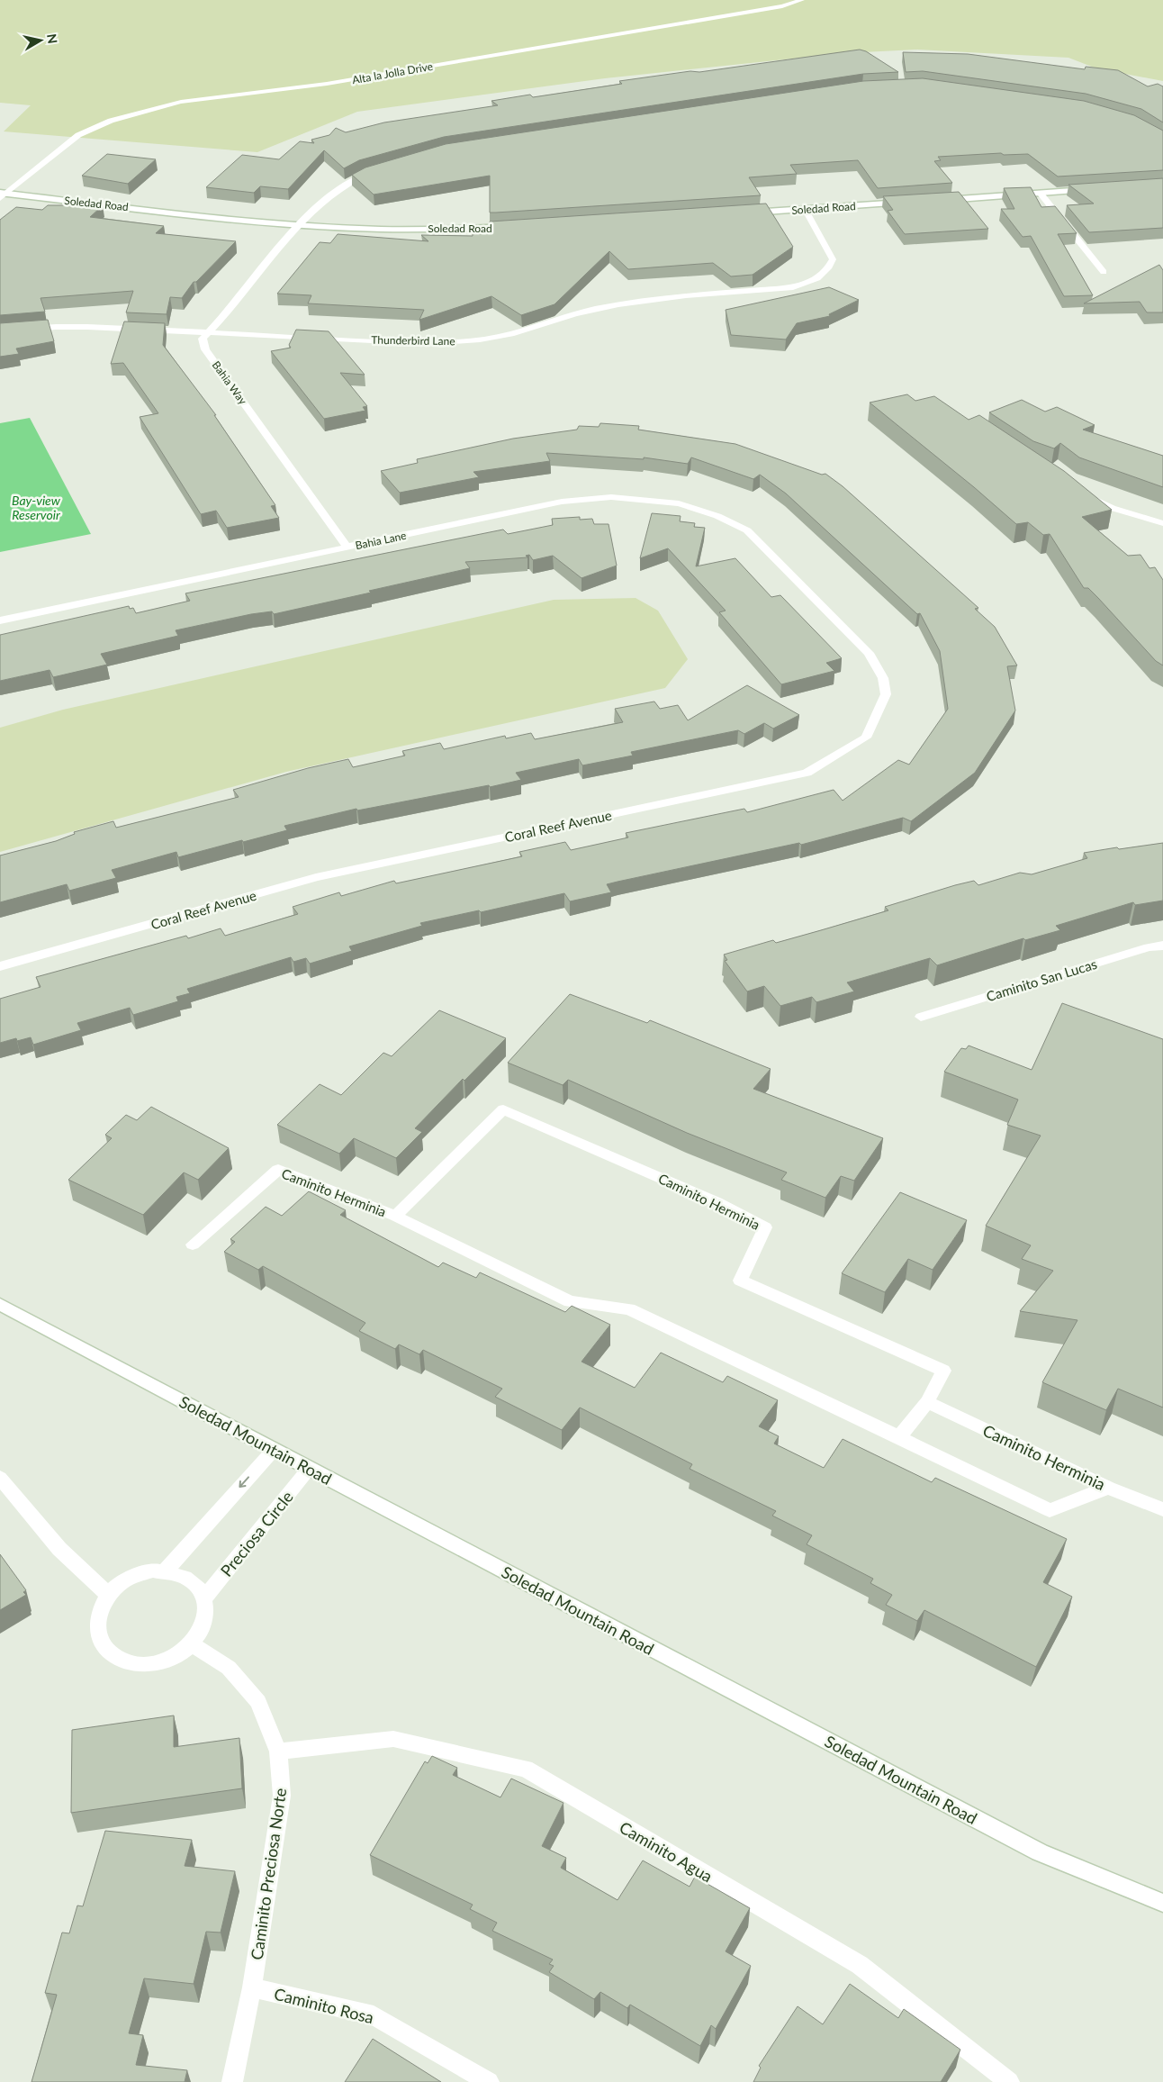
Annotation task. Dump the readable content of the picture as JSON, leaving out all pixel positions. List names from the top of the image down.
{
  "streets": {
    "street": [
      "Alta la Jolla Drive",
      "Soledad Road",
      "Thunderbird Lane",
      "Bahia Way",
      "Bahia Lane",
      "Coral Reef Avenue",
      "Caminito San Lucas",
      "Caminito Herminia",
      "Soledad Mountain Road",
      "Preciosa Circle",
      "Caminito Agua",
      "Caminito Preciosa Norte",
      "Caminito Rosa"
    ]
  },
  "crossings": [
    ["Alta la Jolla Drive", "Soledad Road"],
    ["Soledad Road", "Thunderbird Lane"],
    ["Thunderbird Lane", "Bahia Way"],
    ["Bahia Way", "Bahia Lane"],
    ["Bahia Lane", "Coral Reef Avenue"],
    ["Soledad Mountain Road", "Preciosa Circle"],
    ["Preciosa Circle", "Caminito Preciosa Norte"],
    ["Caminito Agua", "Caminito Preciosa Norte"],
    ["Caminito Preciosa Norte", "Caminito Rosa"]
  ],
  "water": ["Bay-view Reservoir"],
  "north": "right"
}
